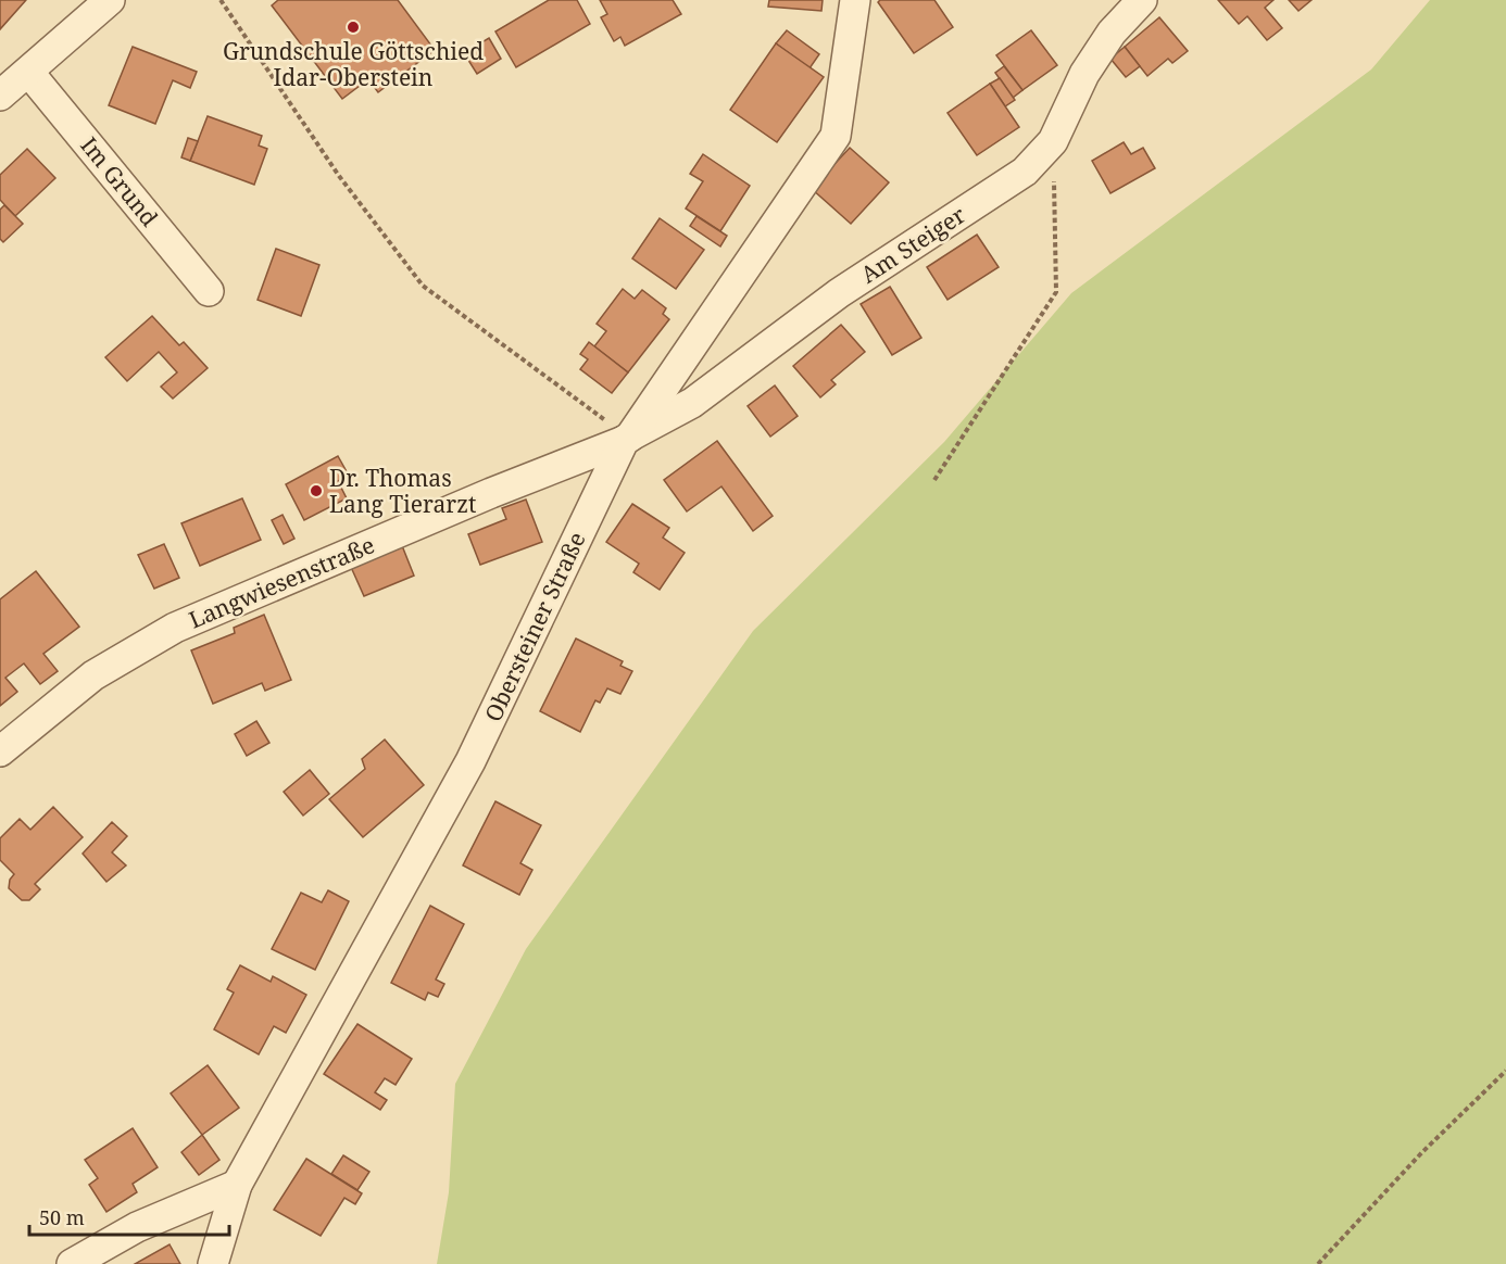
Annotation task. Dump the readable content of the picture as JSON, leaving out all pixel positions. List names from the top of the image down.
{
  "streets": {
    "street": [
      "Im Grund",
      "Am Steiger",
      "Langwiesenstraße",
      "Obersteiner Straße"
    ]
  },
  "crossings": [
    ["Am Steiger", "Langwiesenstraße"],
    ["Am Steiger", "Obersteiner Straße"],
    ["Langwiesenstraße", "Obersteiner Straße"]
  ],
  "places": ["Grundschule Göttschied Idar-Oberstein", "Dr. Thomas Lang Tierarzt"],
  "scale_bar": "50 m"
}
